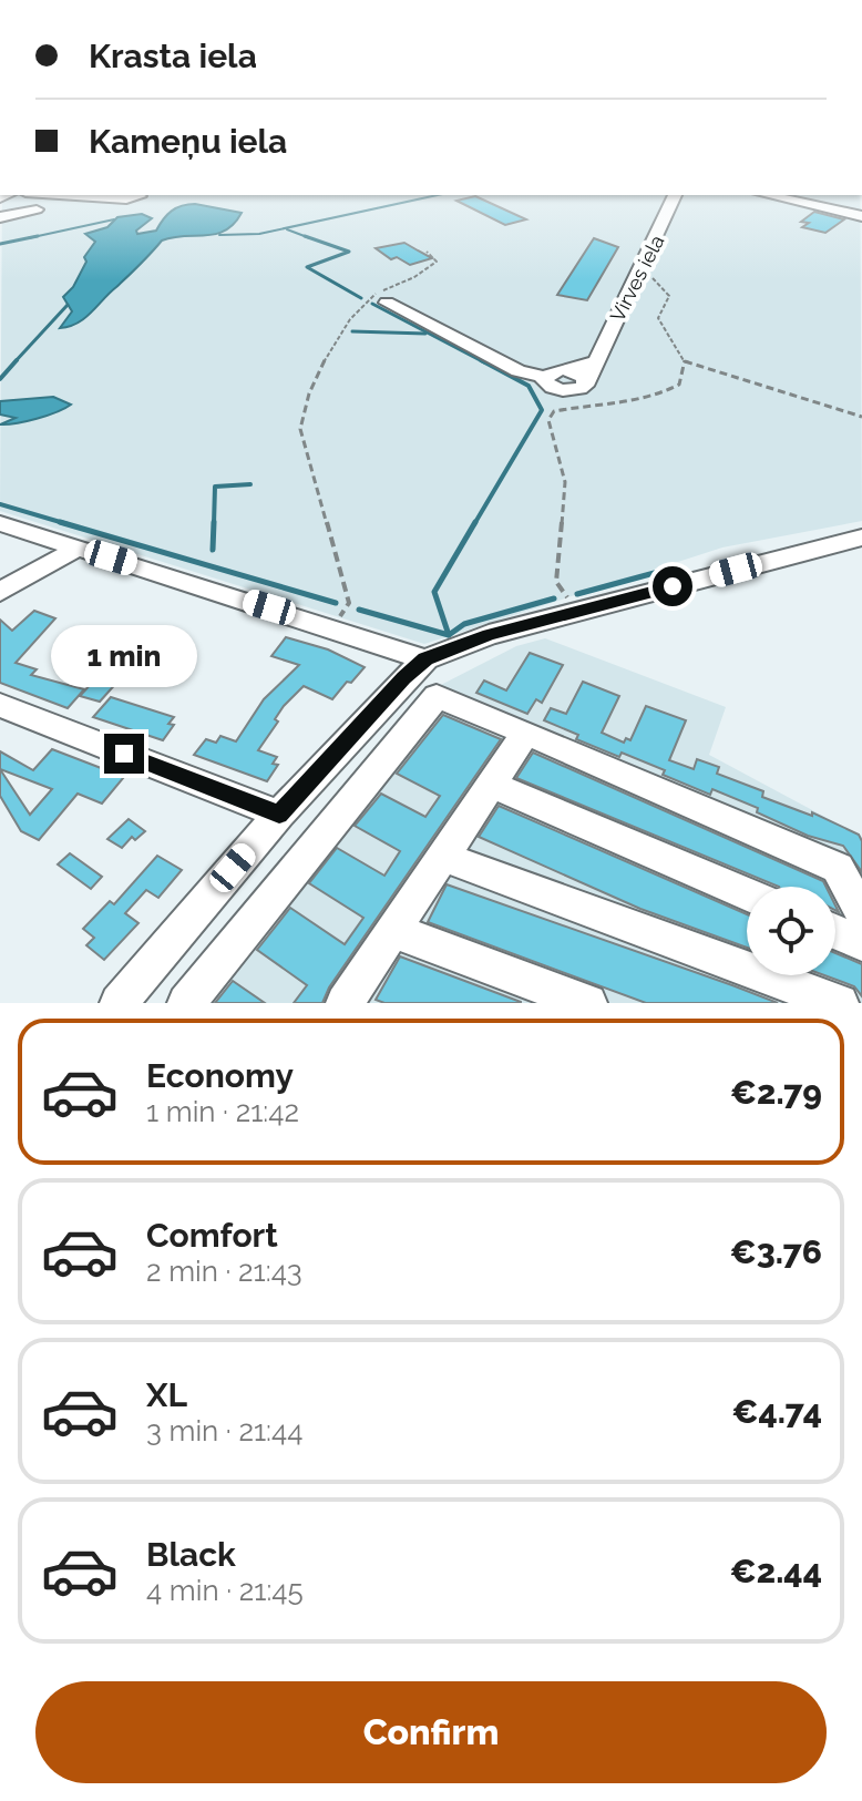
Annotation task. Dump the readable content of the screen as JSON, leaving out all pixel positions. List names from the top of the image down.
{
  "streets": {
    "street": ["Virves iela"]
  },
  "page": {
    "banner": ["Krasta iela", "Kameņu iela"],
    "bubble": "1 min",
    "list": [
      {
        "name": "Economy",
        "note": "1 min · 21:42",
        "value": "€2.79"
      },
      {
        "name": "Comfort",
        "note": "2 min · 21:43",
        "value": "€3.76"
      },
      {
        "name": "XL",
        "note": "3 min · 21:44",
        "value": "€4.74"
      },
      {
        "name": "Black",
        "note": "4 min · 21:45",
        "value": "€2.44"
      }
    ],
    "buttons": "Confirm"
  }
}
